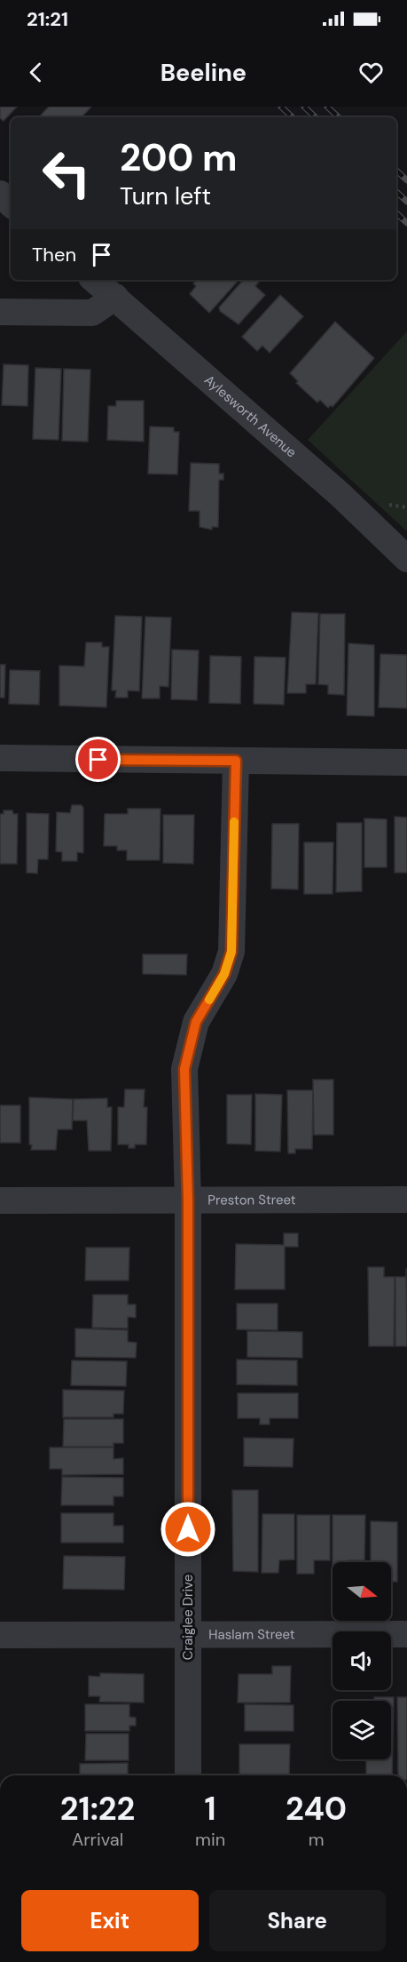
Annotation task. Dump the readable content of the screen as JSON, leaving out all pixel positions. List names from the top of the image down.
{
  "streets": {
    "street": [
      "Aylesworth Avenue",
      "Preston Street",
      "Craiglee Drive",
      "Haslam Street"
    ]
  },
  "crossings": [
    ["Preston Street", "Craiglee Drive"],
    ["Craiglee Drive", "Haslam Street"]
  ],
  "north": "right",
  "page": {
    "status": "21:21",
    "header": "Beeline",
    "turn": ["200 m", "Turn left"],
    "then": "Then",
    "eta": [
      "21:22",
      "Arrival",
      "1",
      "min",
      "240",
      "m"
    ],
    "buttons": ["Exit", "Share"]
  }
}
